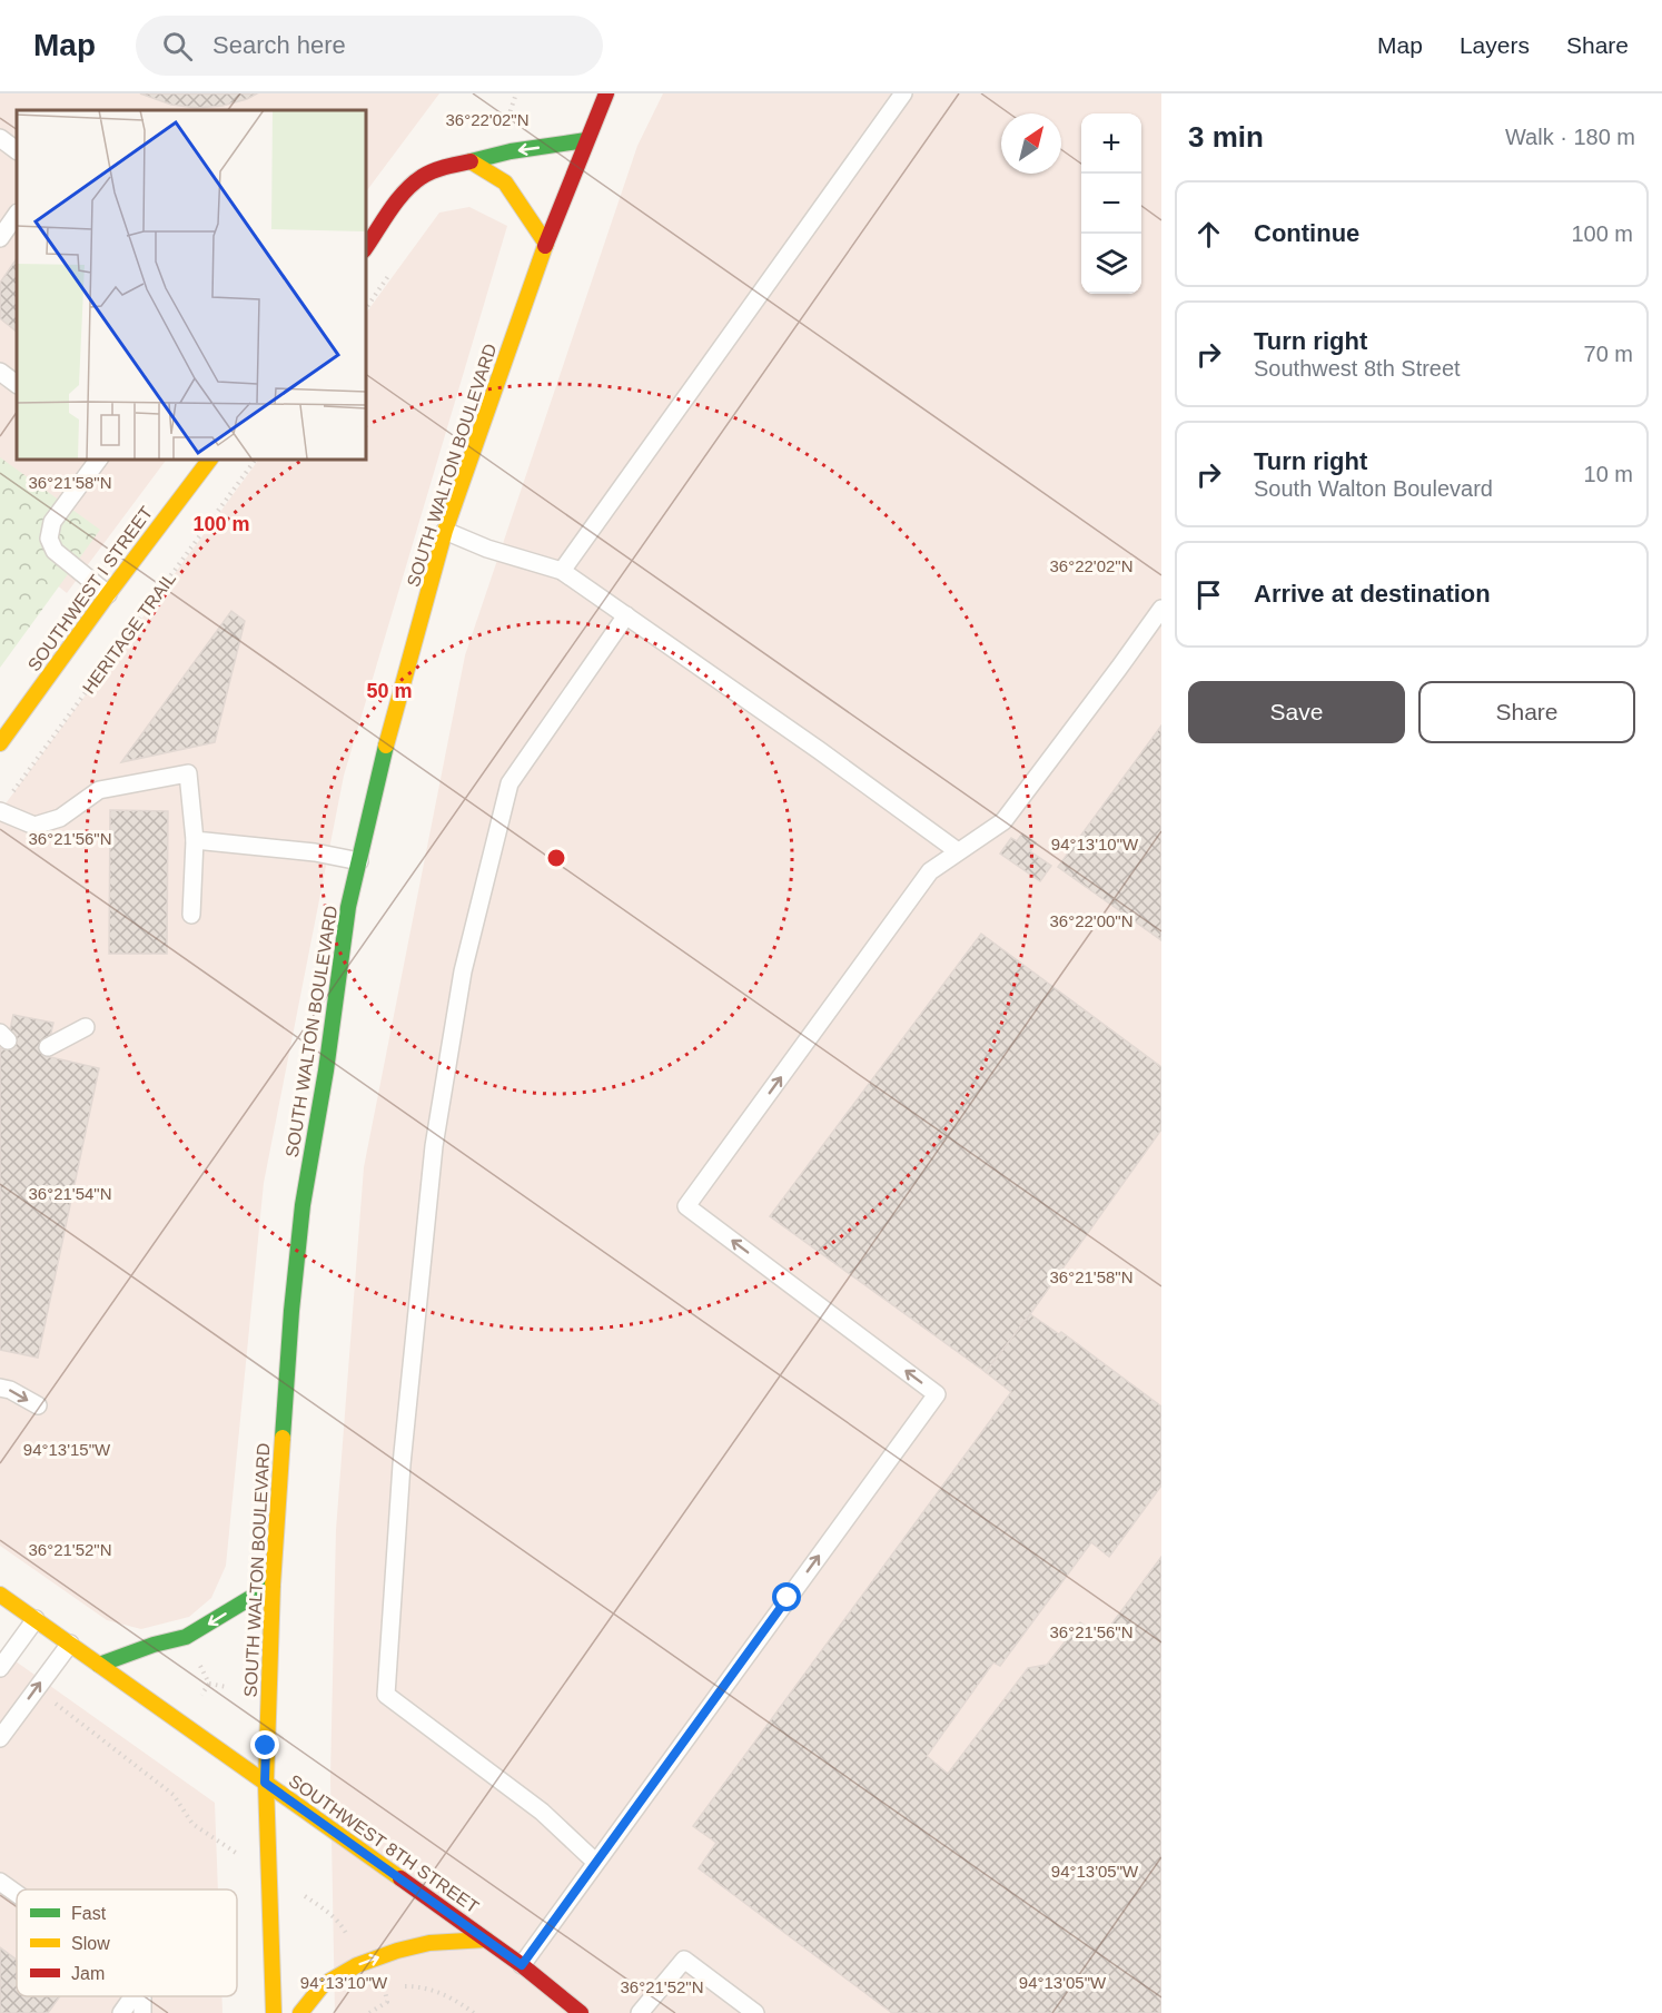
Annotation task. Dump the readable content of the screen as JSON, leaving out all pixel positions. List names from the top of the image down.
{
  "streets": {
    "main road": ["SOUTH WALTON BOULEVARD", "SOUTHWEST I STREET", "SOUTHWEST 8TH STREET"],
    "path": ["HERITAGE TRAIL"]
  },
  "crossings": [
    ["SOUTH WALTON BOULEVARD", "SOUTHWEST 8TH STREET"]
  ],
  "legend": ["Fast", "Slow", "Jam"],
  "north": "top right",
  "page": {
    "header": "Map",
    "search": "Search here",
    "nav": ["Map", "Layers", "Share"],
    "heading": ["3 min", "Walk · 180 m"],
    "map_buttons": ["+", "−"],
    "list": [
      ["Continue", "100 m"],
      ["Turn right", "Southwest 8th Street", "70 m"],
      ["Turn right", "South Walton Boulevard", "10 m"],
      "Arrive at destination"
    ],
    "buttons": ["Save", "Share"]
  },
  "coordinates": [
    "36°22'02\"N",
    "36°21'58\"N",
    "36°21'56\"N",
    "94°13'10\"W",
    "36°22'00\"N",
    "36°21'54\"N",
    "94°13'15\"W",
    "36°21'52\"N",
    "94°13'05\"W"
  ],
  "rings": ["100 m", "50 m"]
}
